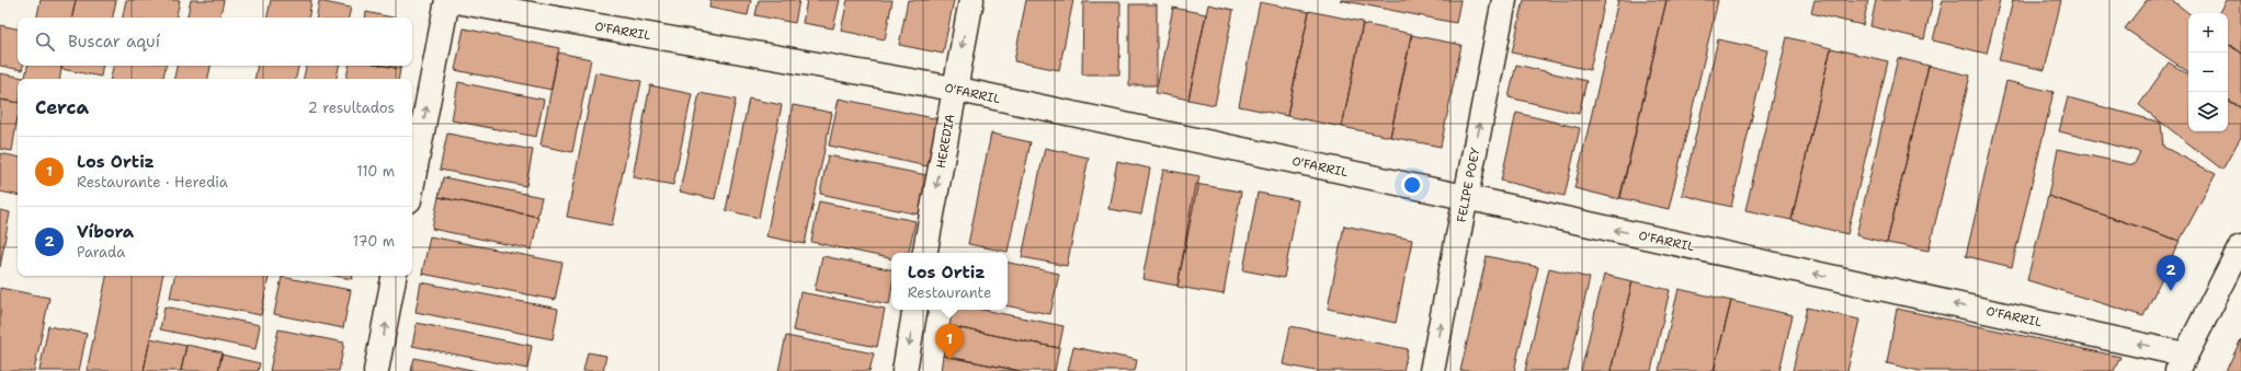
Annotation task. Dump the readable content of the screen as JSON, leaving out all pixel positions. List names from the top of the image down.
{
  "streets": {
    "street": ["O'FARRIL", "HEREDIA", "FELIPE POEY"]
  },
  "crossings": [
    ["O'FARRIL", "HEREDIA"],
    ["O'FARRIL", "FELIPE POEY"]
  ],
  "one_way": ["O'FARRIL", "HEREDIA", "FELIPE POEY"],
  "page": {
    "map_buttons": ["+", "−"],
    "search": "Buscar aquí",
    "heading": ["Cerca", "2 resultados"],
    "list": [
      {
        "mark": "1",
        "name": "Los Ortiz",
        "note": "Restaurante · Heredia",
        "value": "110 m"
      },
      {
        "mark": "2",
        "name": "Víbora",
        "note": "Parada",
        "value": "170 m"
      }
    ],
    "popup": ["Los Ortiz", "Restaurante"],
    "pins": ["2", "1"]
  }
}
